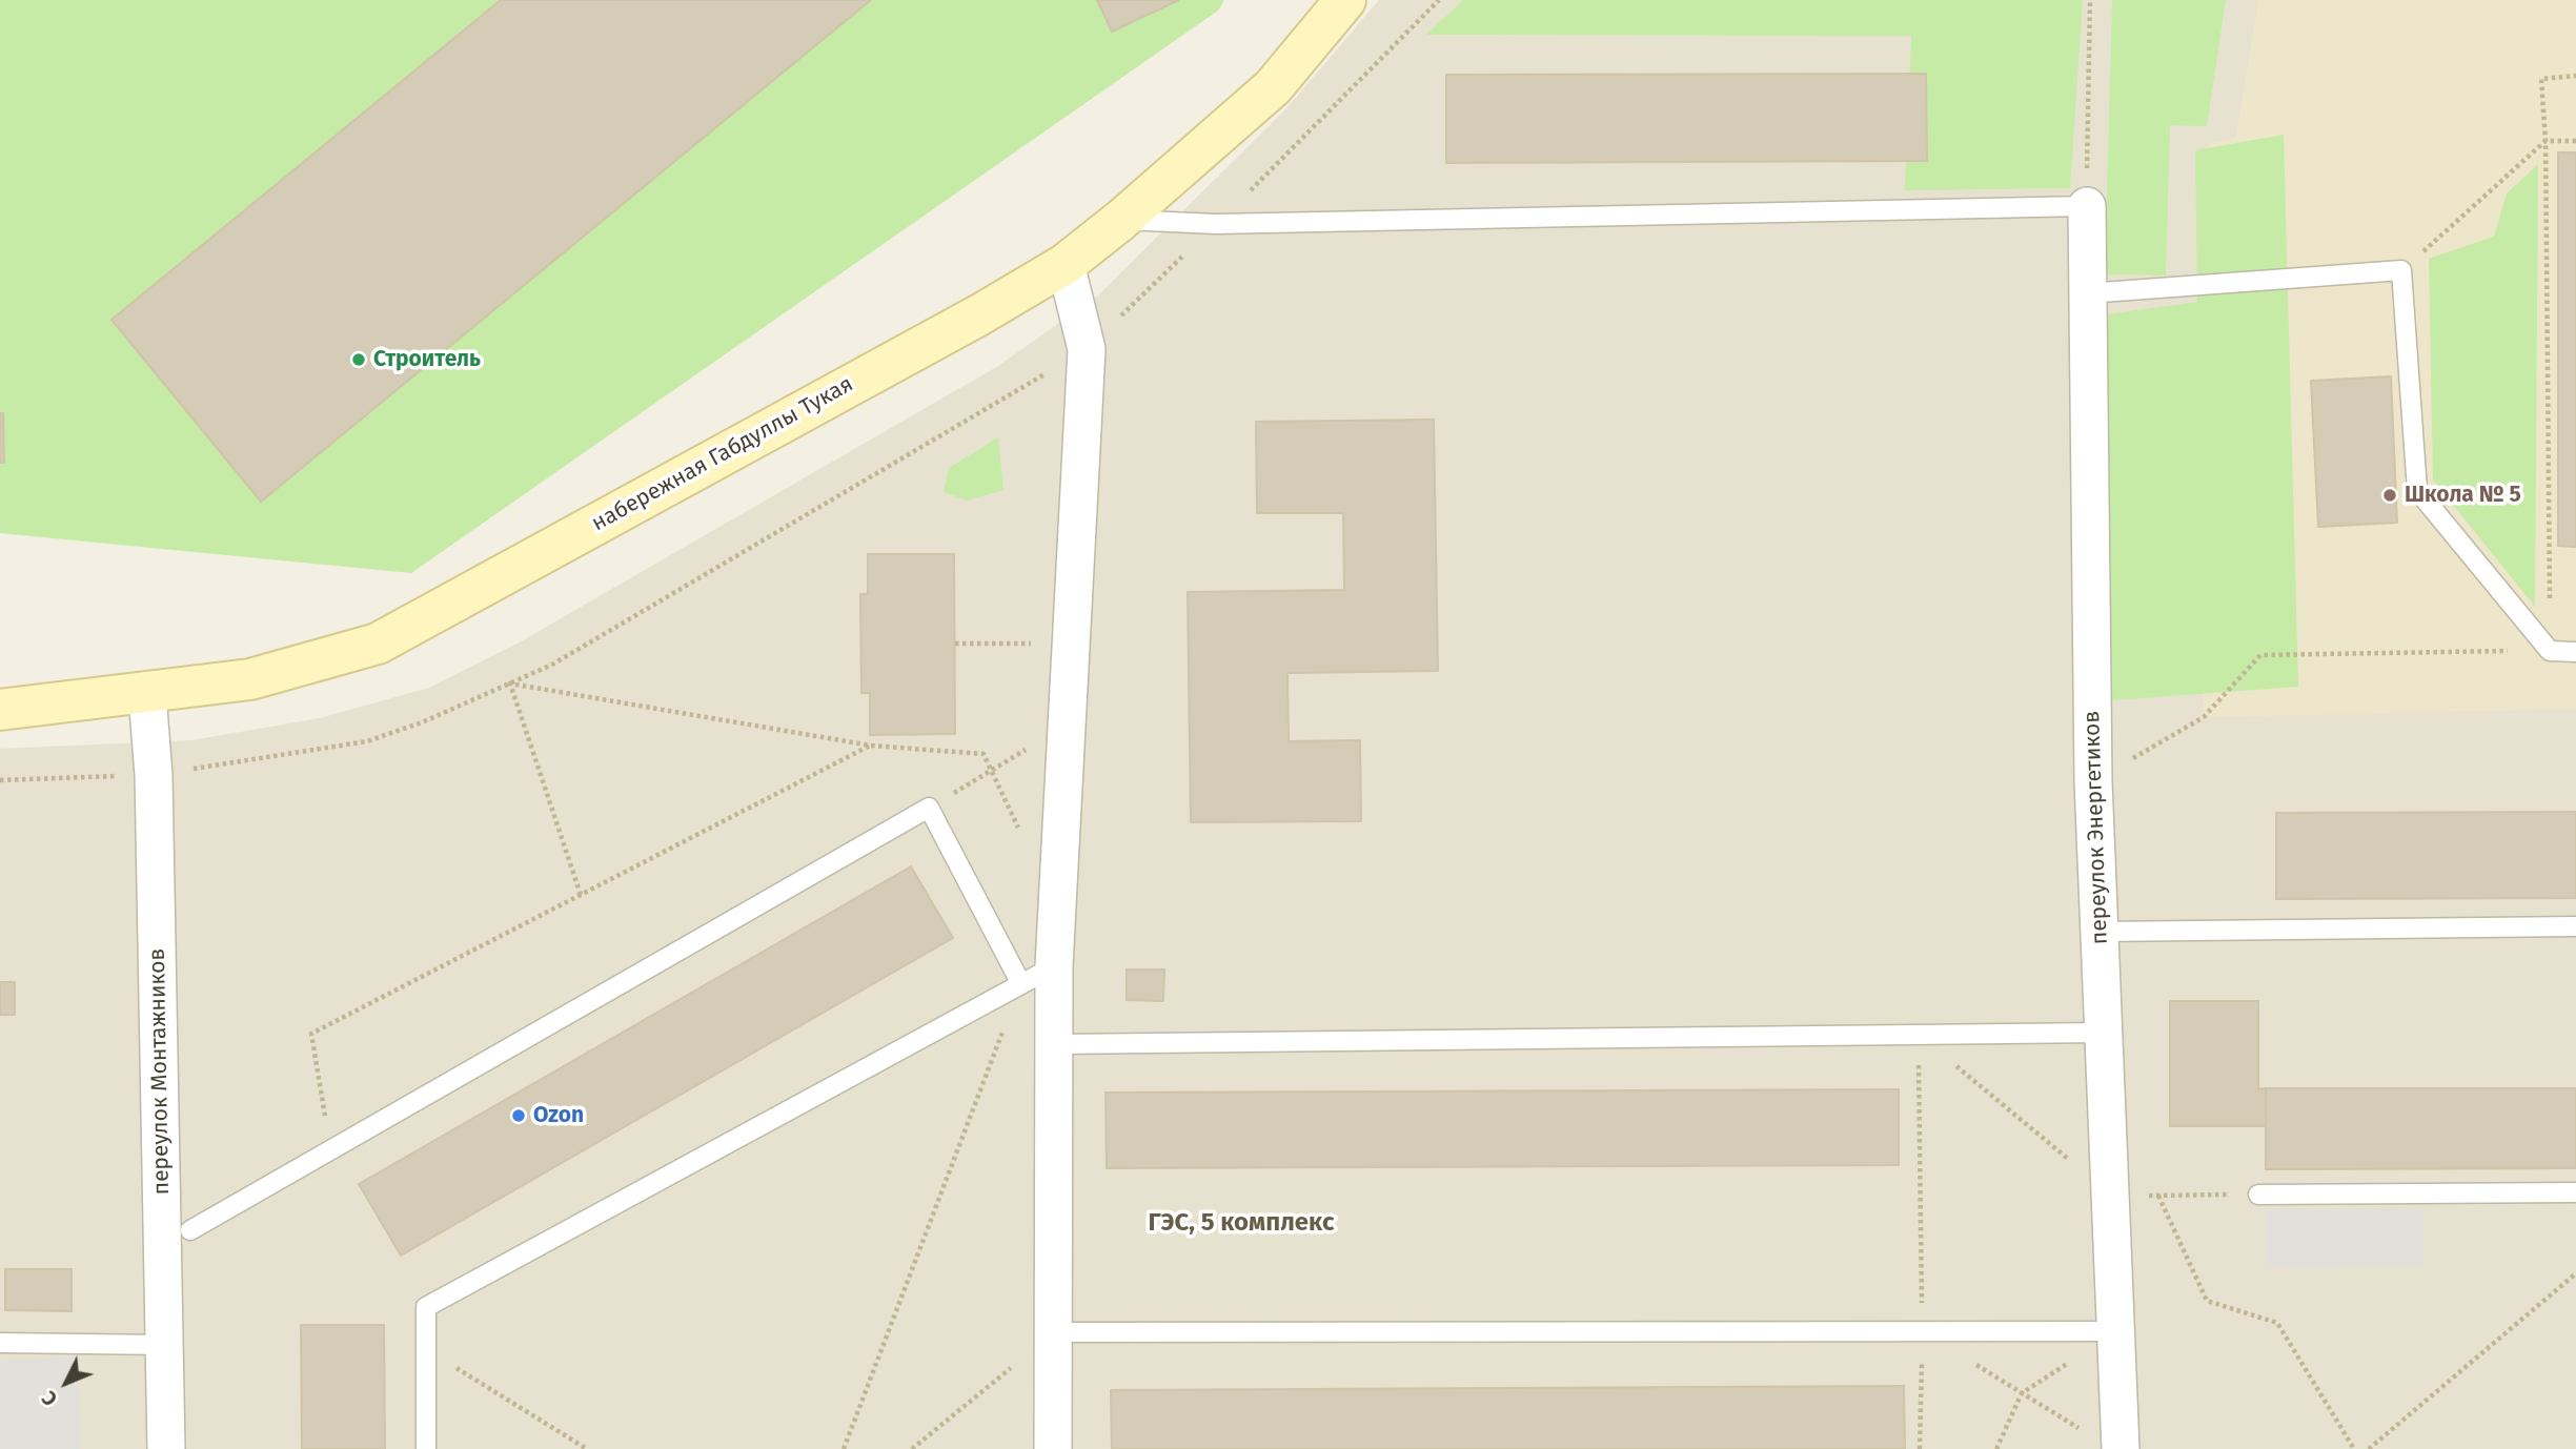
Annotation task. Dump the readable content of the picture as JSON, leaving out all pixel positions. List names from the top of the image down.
{
  "streets": {
    "main road": ["набережная Габдуллы Тукая"],
    "street": ["переулок Энергетиков", "переулок Монтажников"]
  },
  "crossings": [
    ["набережная Габдуллы Тукая", "переулок Монтажников"]
  ],
  "districts": ["ГЭС, 5 комплекс"],
  "places": ["Строитель", "Школа № 5", "Ozon"],
  "north": "bottom left"
}
